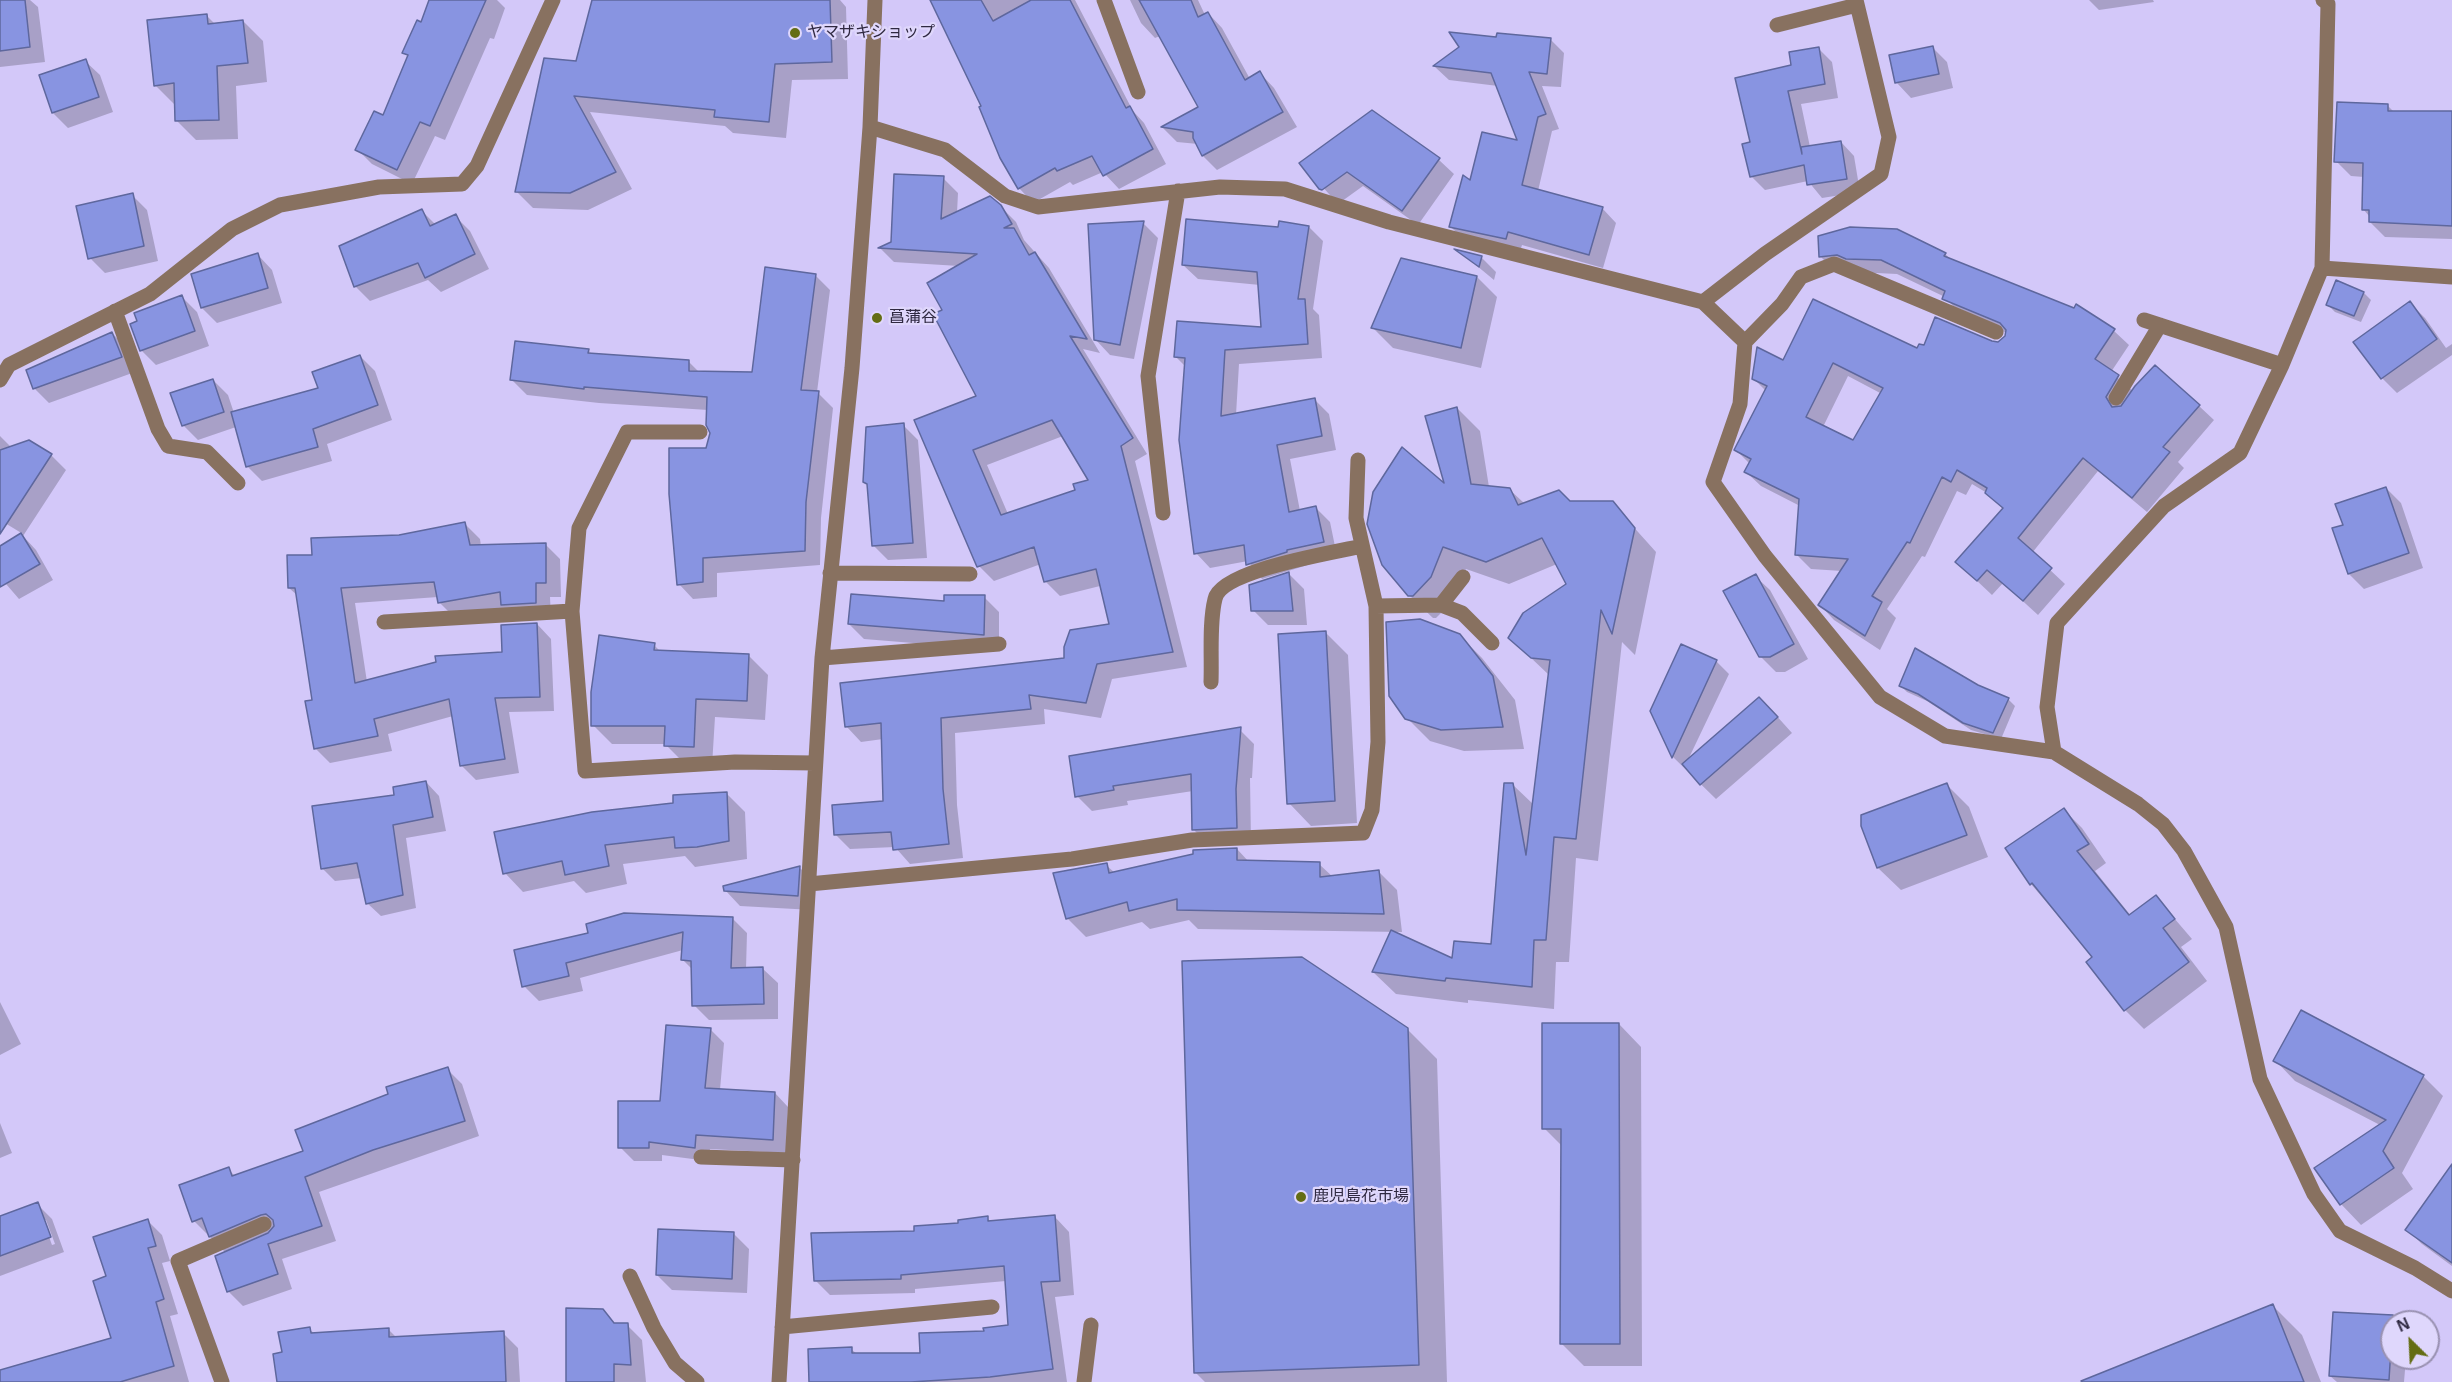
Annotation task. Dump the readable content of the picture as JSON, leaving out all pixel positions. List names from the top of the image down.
{
  "places": ["ヤマザキショップ", "菖蒲谷", "鹿児島花市場"],
  "north": "top left"
}
